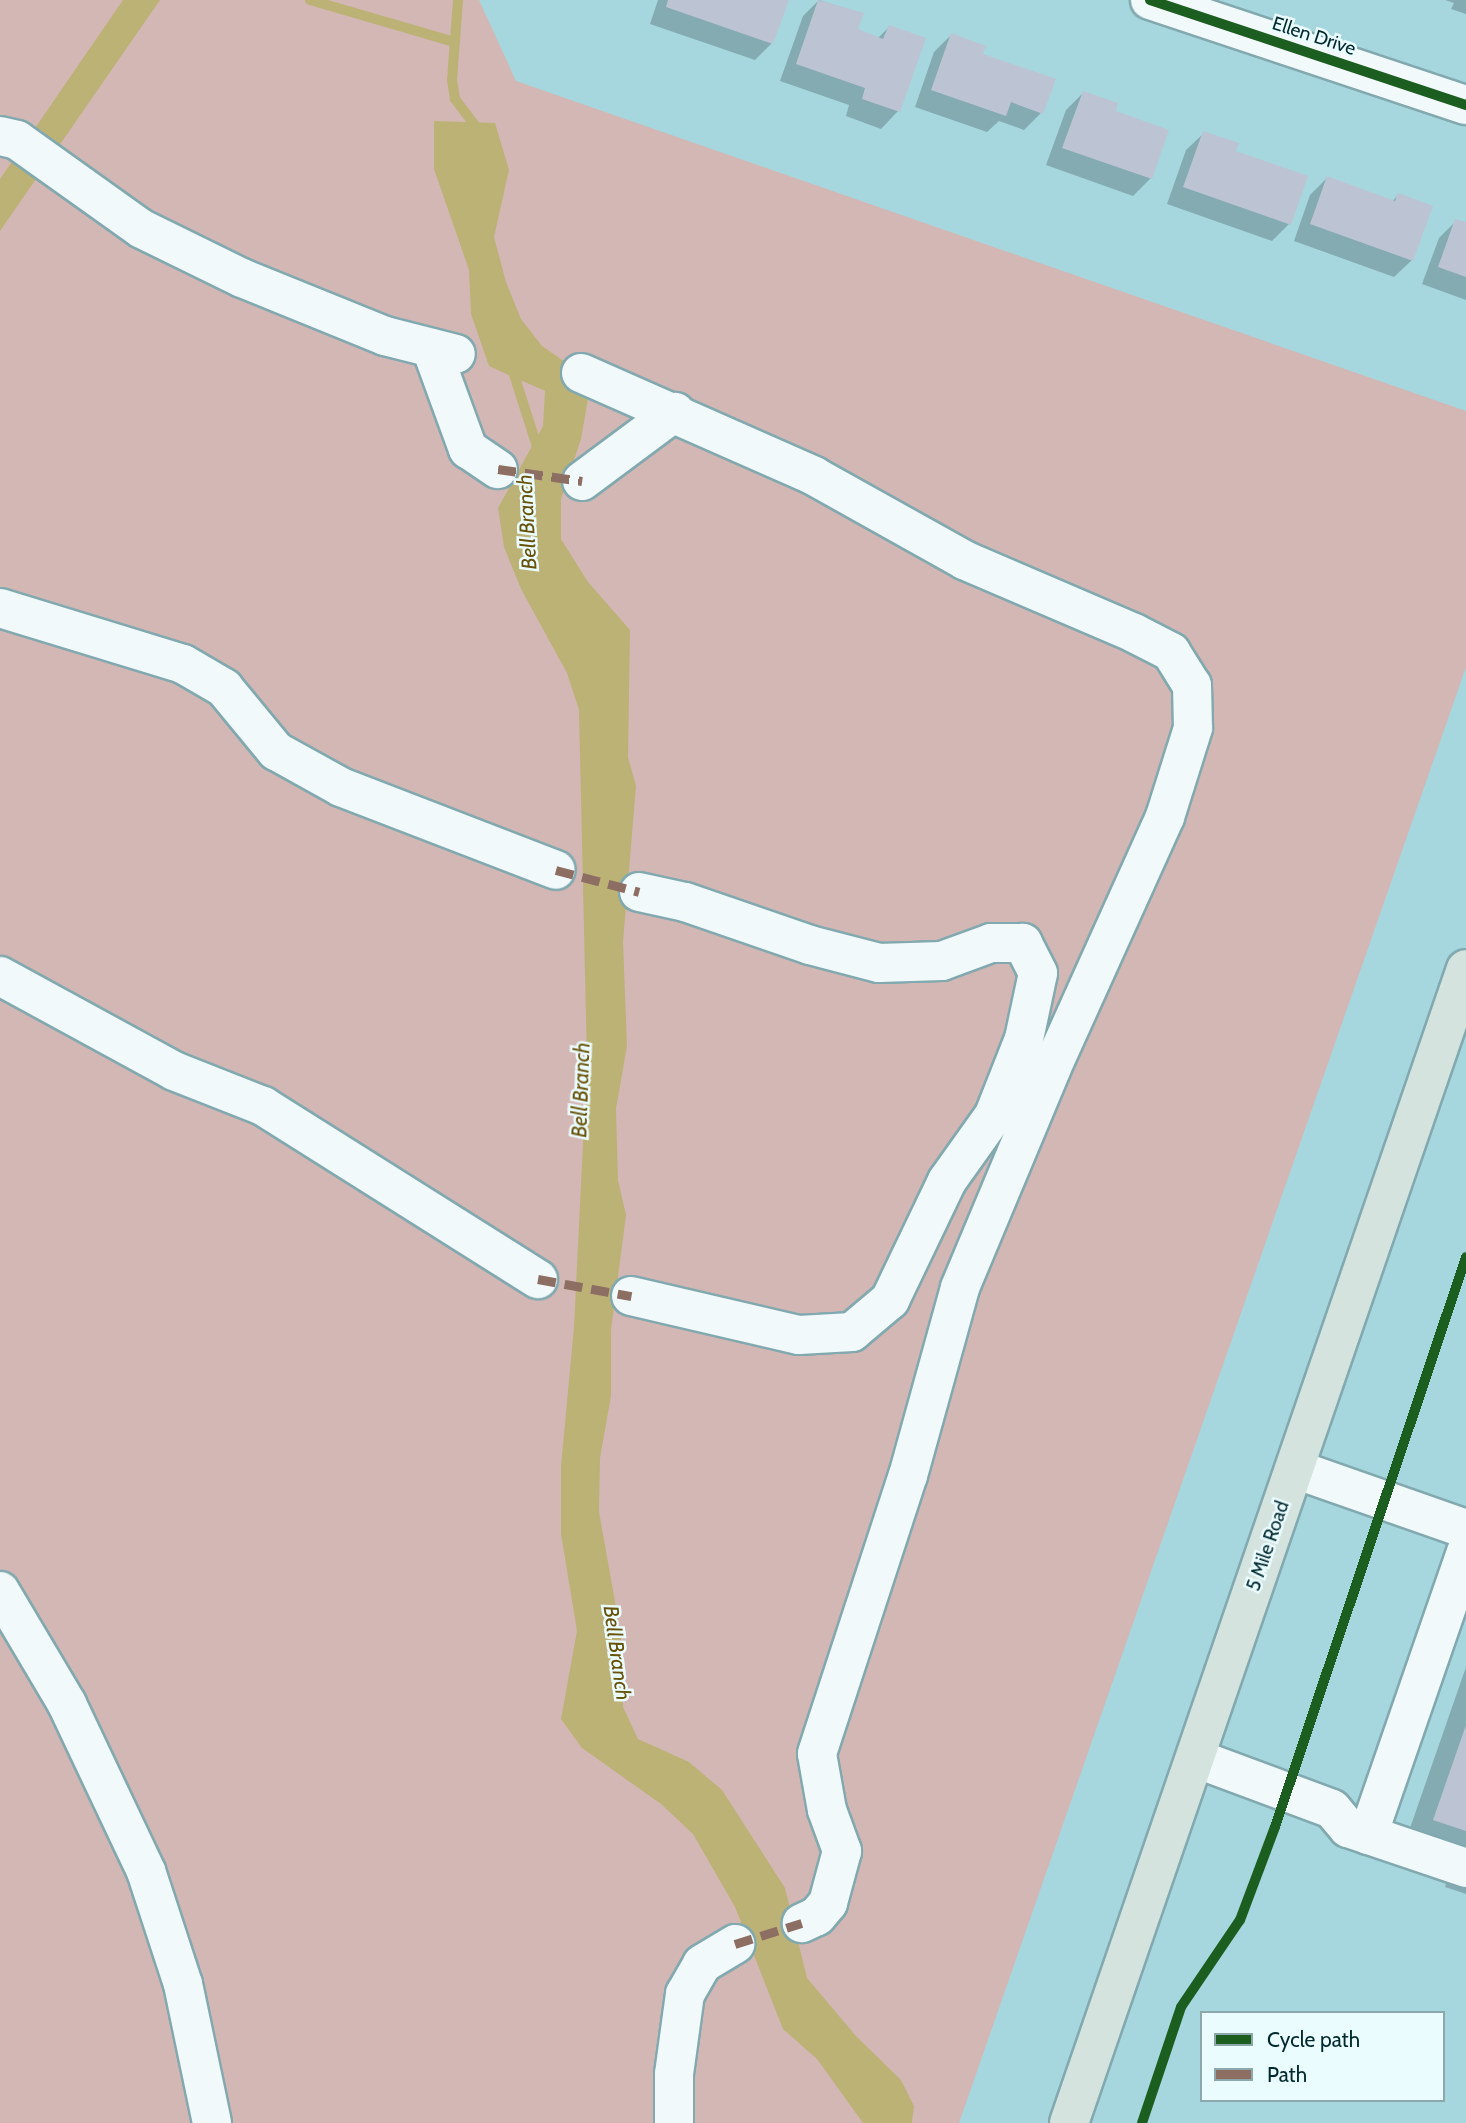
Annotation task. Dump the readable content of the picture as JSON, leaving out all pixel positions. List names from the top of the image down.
{
  "streets": {
    "main road": ["5 Mile Road"],
    "street": ["Ellen Drive"]
  },
  "water": ["Bell Branch"],
  "legend": ["Cycle path", "Path"]
}
